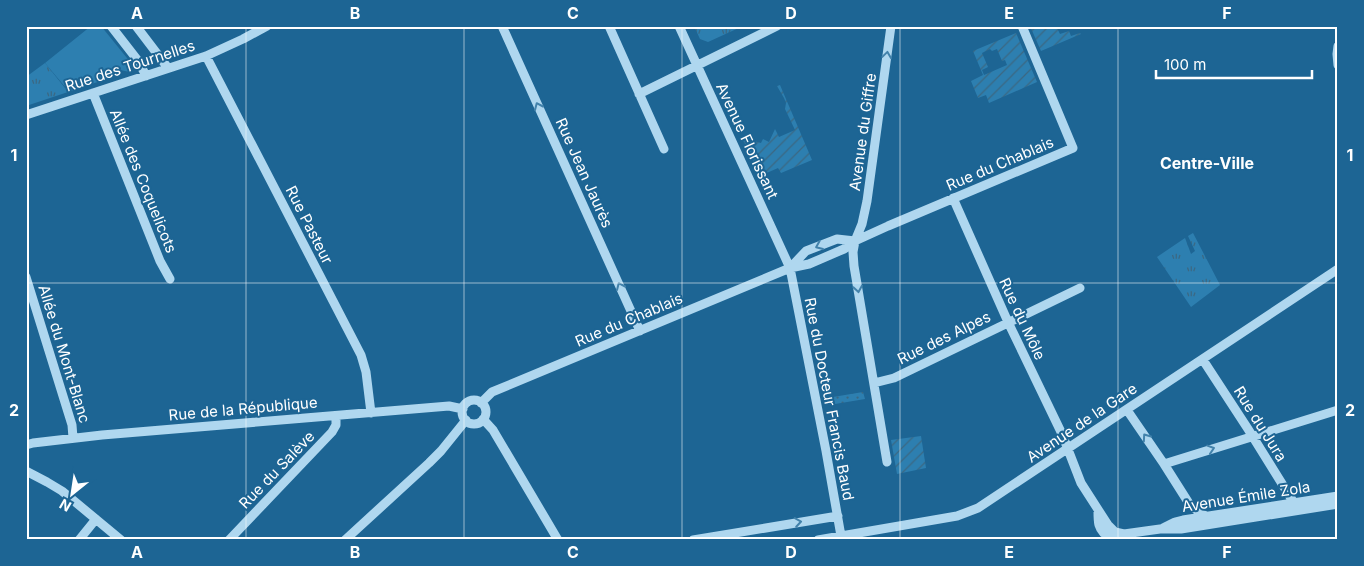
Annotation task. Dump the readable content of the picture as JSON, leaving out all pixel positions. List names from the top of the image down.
{
  "streets": {
    "street": [
      "Rue des Tournelles",
      "Avenue du Giffre",
      "Avenue Florissant",
      "Rue du Chablais",
      "Rue Jean Jaurès",
      "Allée des Coquelicots",
      "Rue Pasteur",
      "Rue du Môle",
      "Rue des Alpes",
      "Allée du Mont-Blanc",
      "Rue du Docteur Francis Baud",
      "Rue de la République",
      "Avenue de la Gare",
      "Rue du Jura",
      "Rue du Salève",
      "Avenue Émile Zola"
    ]
  },
  "crossings": [
    ["Rue des Tournelles", "Allée des Coquelicots"],
    ["Rue des Tournelles", "Rue Pasteur"],
    ["Avenue du Giffre", "Rue du Chablais"],
    ["Avenue du Giffre", "Rue des Alpes"],
    ["Avenue Florissant", "Rue du Chablais"],
    ["Avenue Florissant", "Rue du Docteur Francis Baud"],
    ["Rue du Chablais", "Rue Jean Jaurès"],
    ["Rue du Chablais", "Rue du Môle"],
    ["Rue du Chablais", "Rue du Docteur Francis Baud"],
    ["Rue du Chablais", "Rue de la République"],
    ["Rue Pasteur", "Rue de la République"],
    ["Rue du Môle", "Rue des Alpes"],
    ["Rue du Môle", "Avenue de la Gare"],
    ["Rue du Môle", "Avenue Émile Zola"],
    ["Allée du Mont-Blanc", "Rue de la République"],
    ["Rue du Docteur Francis Baud", "Avenue de la Gare"],
    ["Rue de la République", "Rue du Salève"],
    ["Avenue de la Gare", "Rue du Jura"],
    ["Rue du Jura", "Avenue Émile Zola"]
  ],
  "one_way": ["Rue Jean Jaurès"],
  "districts": ["Centre-Ville"],
  "scale_bar": "100 m",
  "north": "bottom left",
  "grid": {
    "columns": [
      "A",
      "B",
      "C",
      "D",
      "E",
      "F"
    ],
    "rows": ["1", "2"]
  }
}
